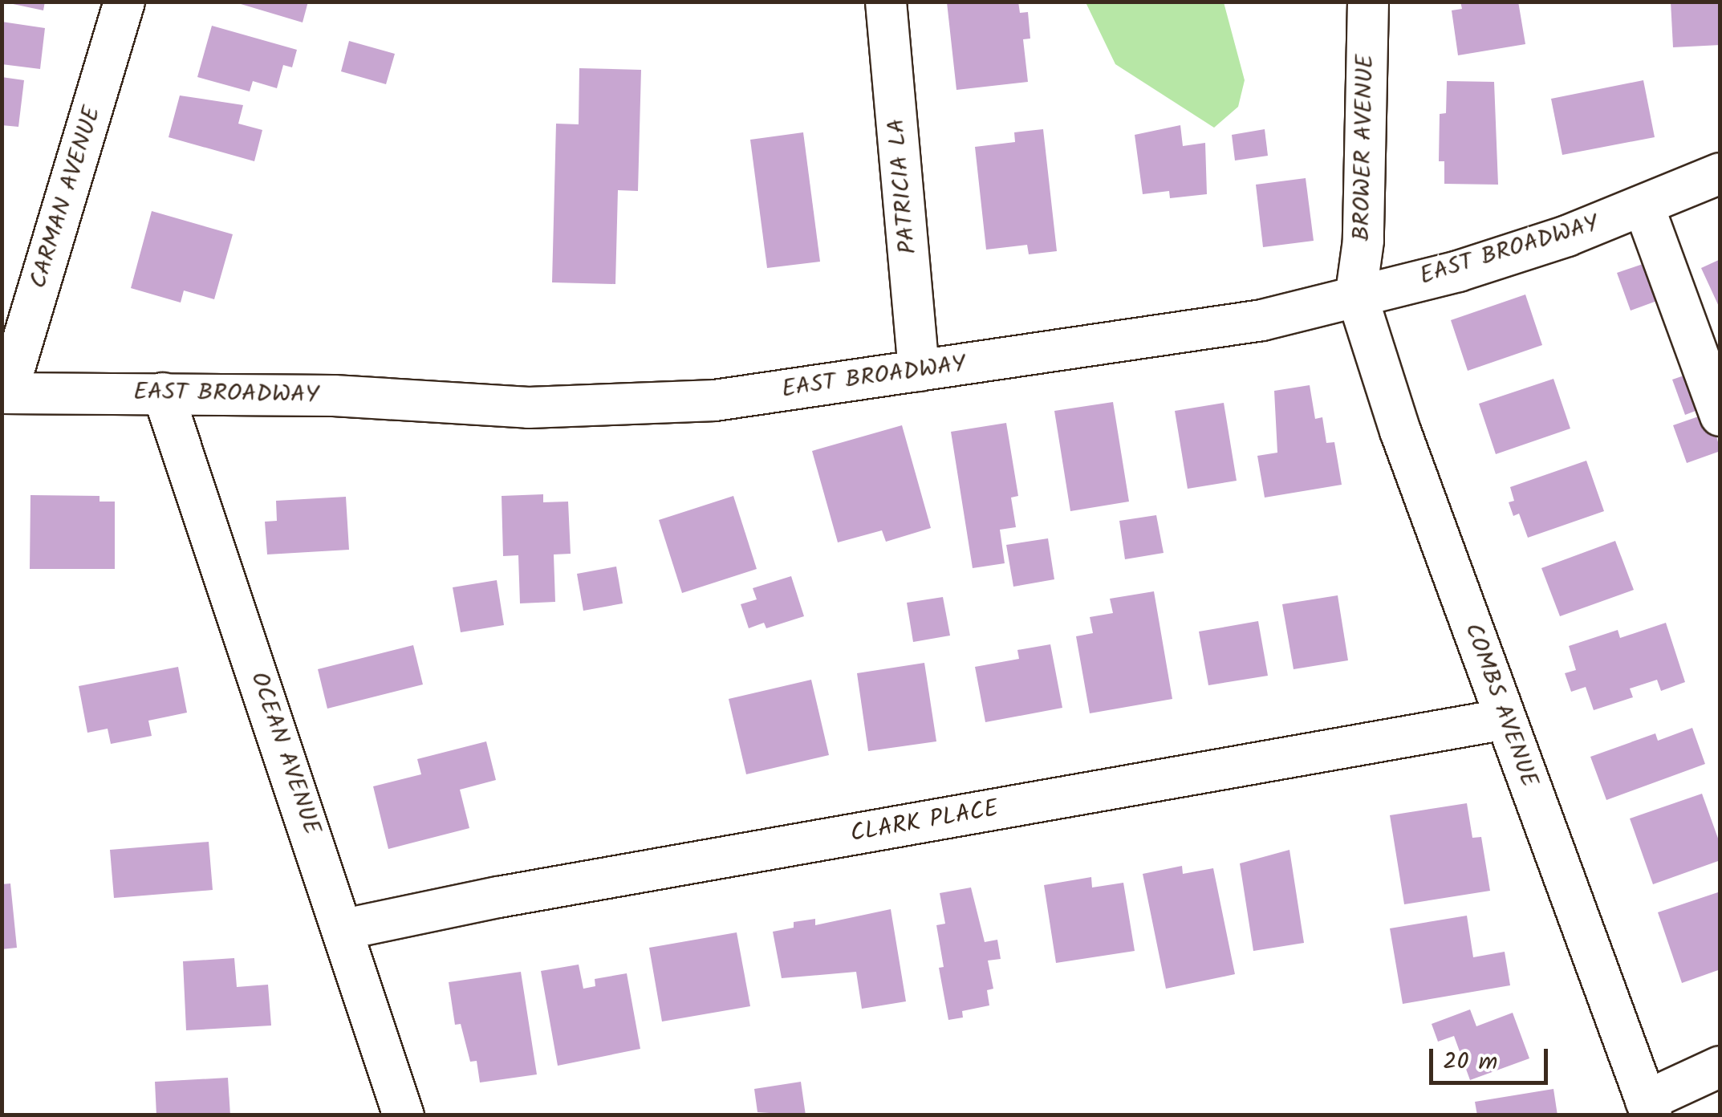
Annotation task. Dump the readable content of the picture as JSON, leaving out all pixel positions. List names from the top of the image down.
{
  "streets": {
    "street": [
      "BROWER AVENUE",
      "PATRICIA LA",
      "CARMAN AVENUE",
      "EAST BROADWAY",
      "COMBS AVENUE",
      "OCEAN AVENUE",
      "CLARK PLACE"
    ]
  },
  "crossings": [
    ["BROWER AVENUE", "EAST BROADWAY"],
    ["BROWER AVENUE", "COMBS AVENUE"],
    ["PATRICIA LA", "EAST BROADWAY"],
    ["CARMAN AVENUE", "EAST BROADWAY"],
    ["EAST BROADWAY", "COMBS AVENUE"],
    ["EAST BROADWAY", "OCEAN AVENUE"],
    ["COMBS AVENUE", "CLARK PLACE"],
    ["OCEAN AVENUE", "CLARK PLACE"]
  ],
  "scale_bar": "20 m"
}
